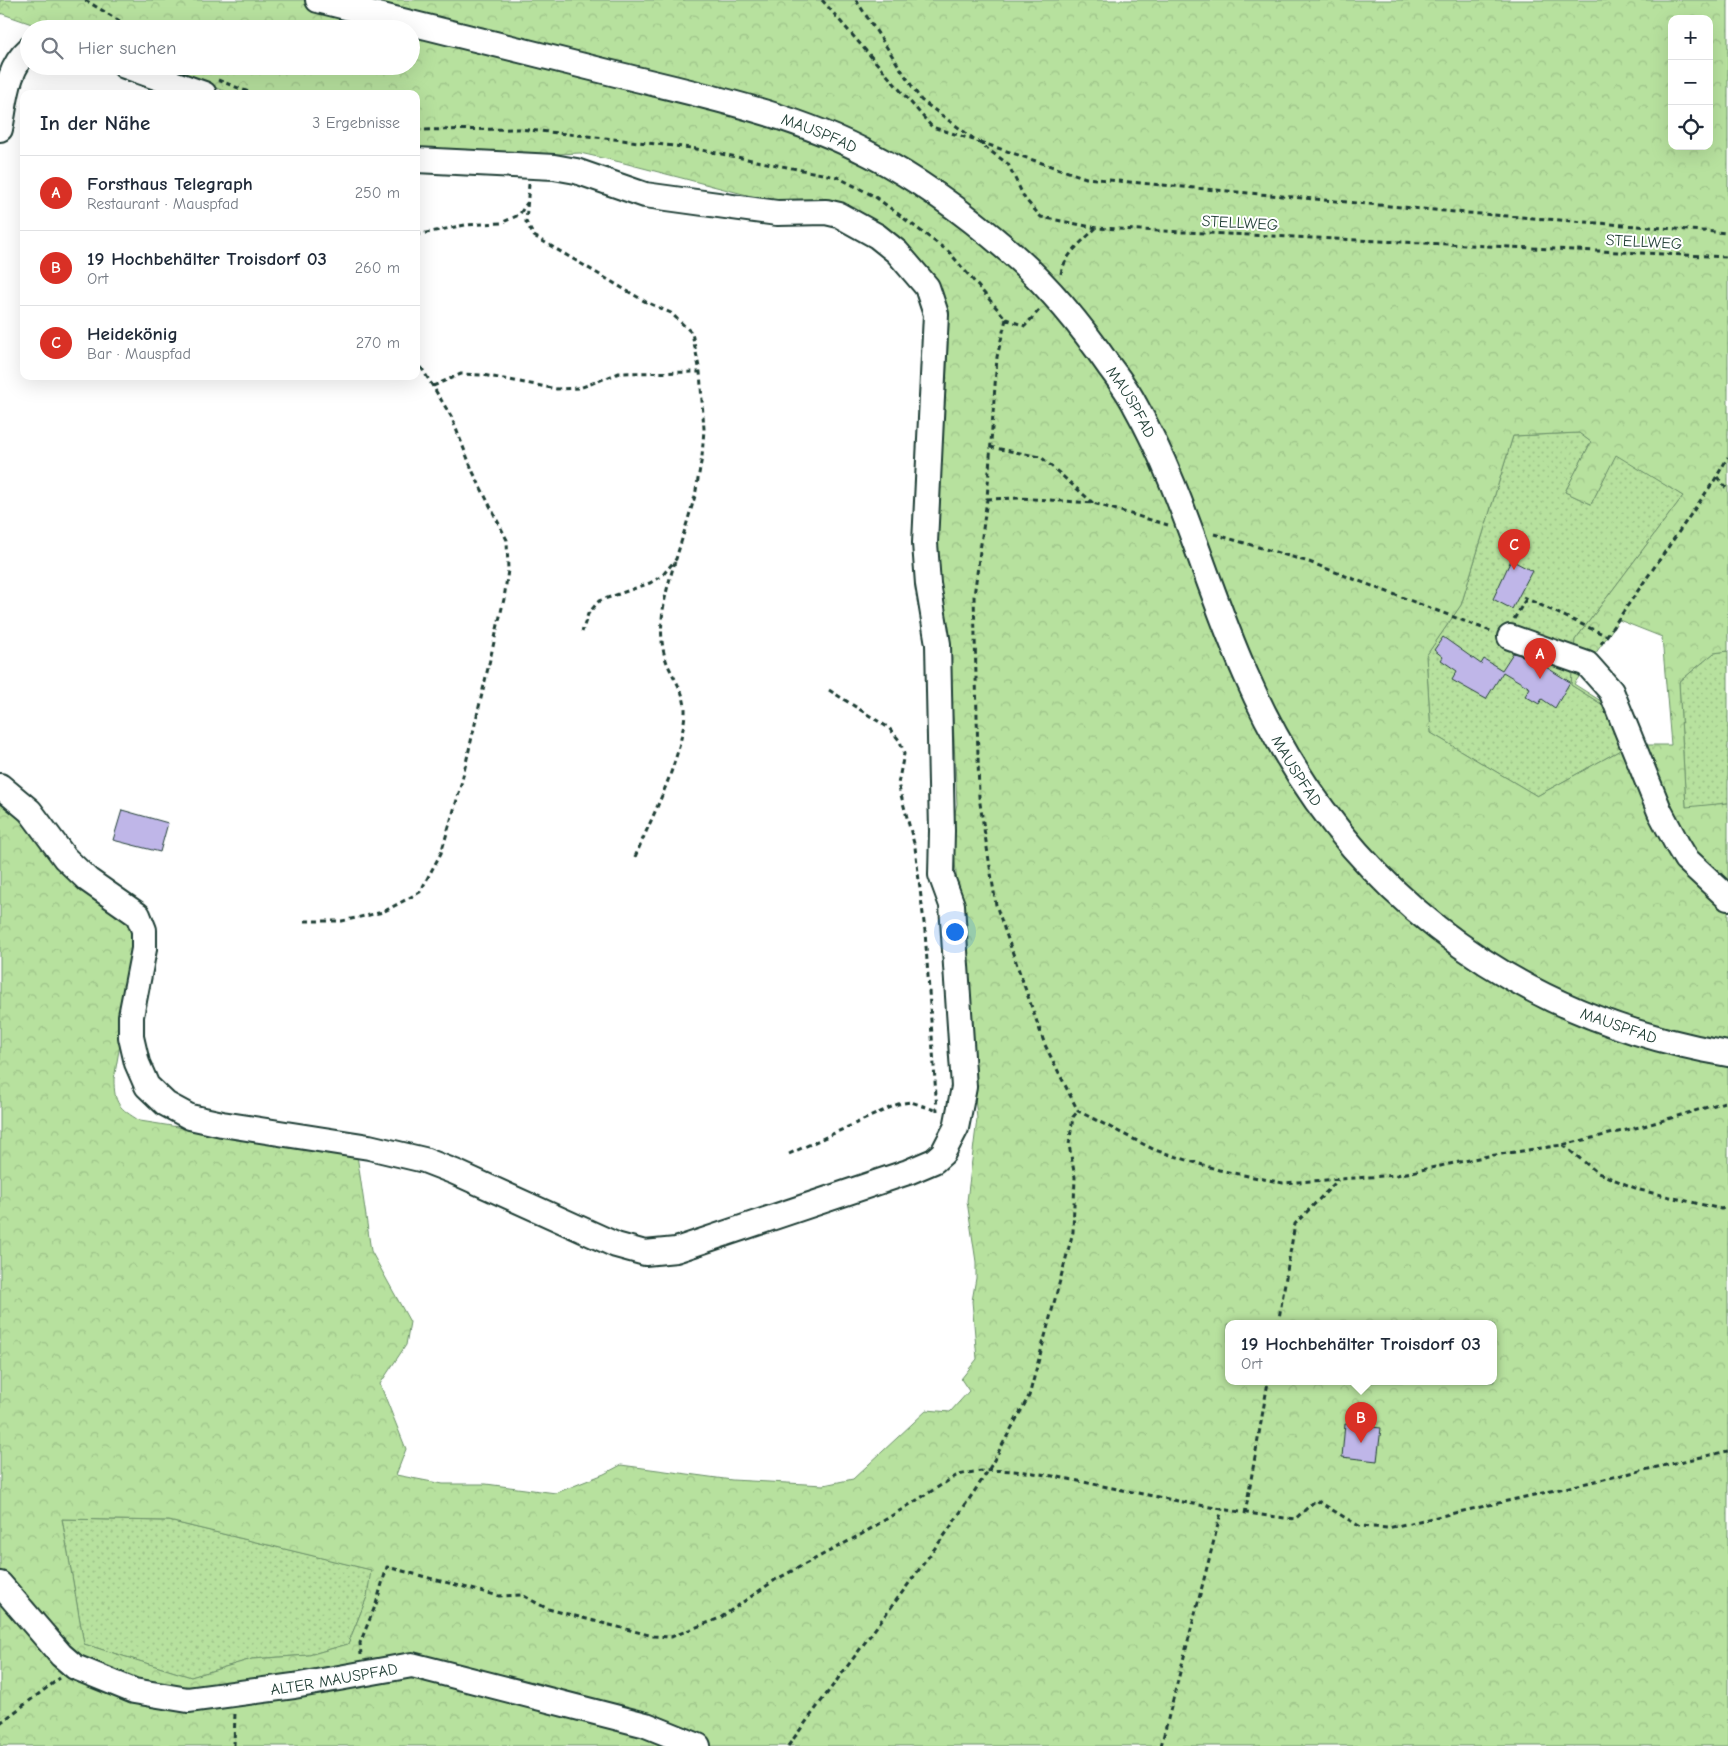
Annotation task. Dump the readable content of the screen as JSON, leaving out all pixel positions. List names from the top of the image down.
{
  "streets": {
    "street": ["MAUSPFAD", "ALTER MAUSPFAD"],
    "path": ["STELLWEG"]
  },
  "page": {
    "map_buttons": ["+", "−"],
    "search": "Hier suchen",
    "heading": ["In der Nähe", "3 Ergebnisse"],
    "list": [
      {
        "mark": "A",
        "name": "Forsthaus Telegraph",
        "note": "Restaurant · Mauspfad",
        "value": "250 m"
      },
      {
        "mark": "B",
        "name": "19 Hochbehälter Troisdorf 03",
        "note": "Ort",
        "value": "260 m"
      },
      {
        "mark": "C",
        "name": "Heidekönig",
        "note": "Bar · Mauspfad",
        "value": "270 m"
      }
    ],
    "pins": ["C", "A", "B"],
    "popup": ["19 Hochbehälter Troisdorf 03", "Ort"]
  }
}
